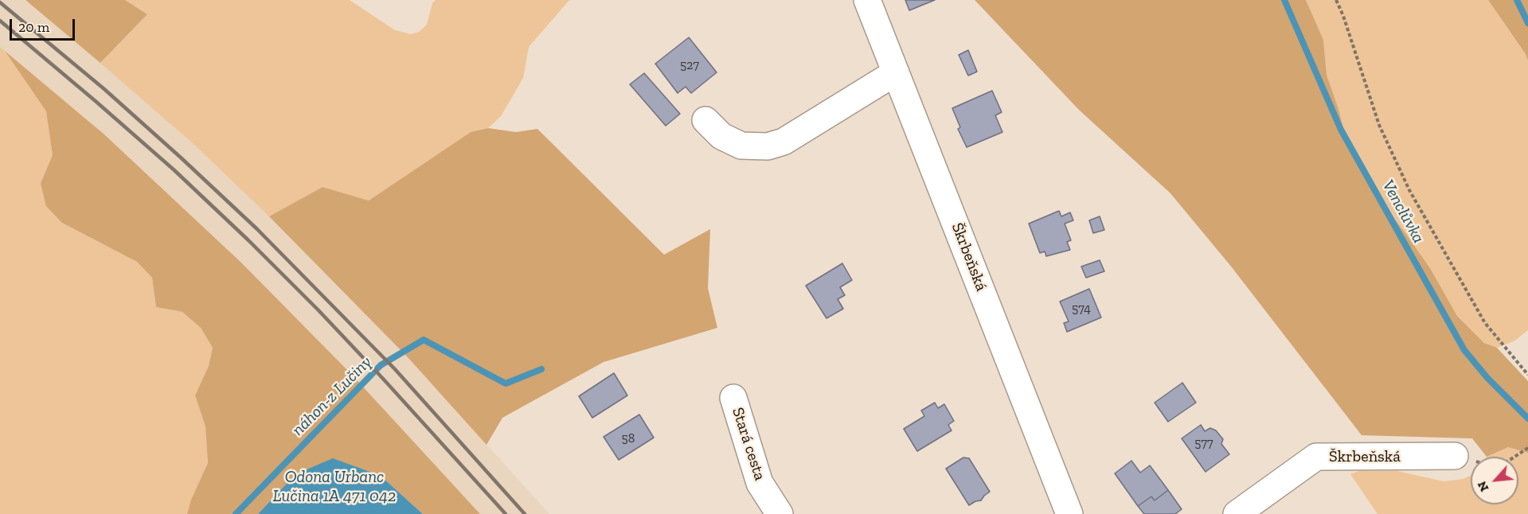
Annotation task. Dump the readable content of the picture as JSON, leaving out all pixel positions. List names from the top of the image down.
{
  "streets": {
    "street": ["Škrbeňská", "Stará cesta"]
  },
  "water": ["Venclůvka", "náhon-z Lučiny", "Odona Urbanc Lučina 1A 471 042"],
  "house_numbers": [
    "527",
    "574",
    "58",
    "577"
  ],
  "scale_bar": "20 m",
  "north": "bottom left"
}
